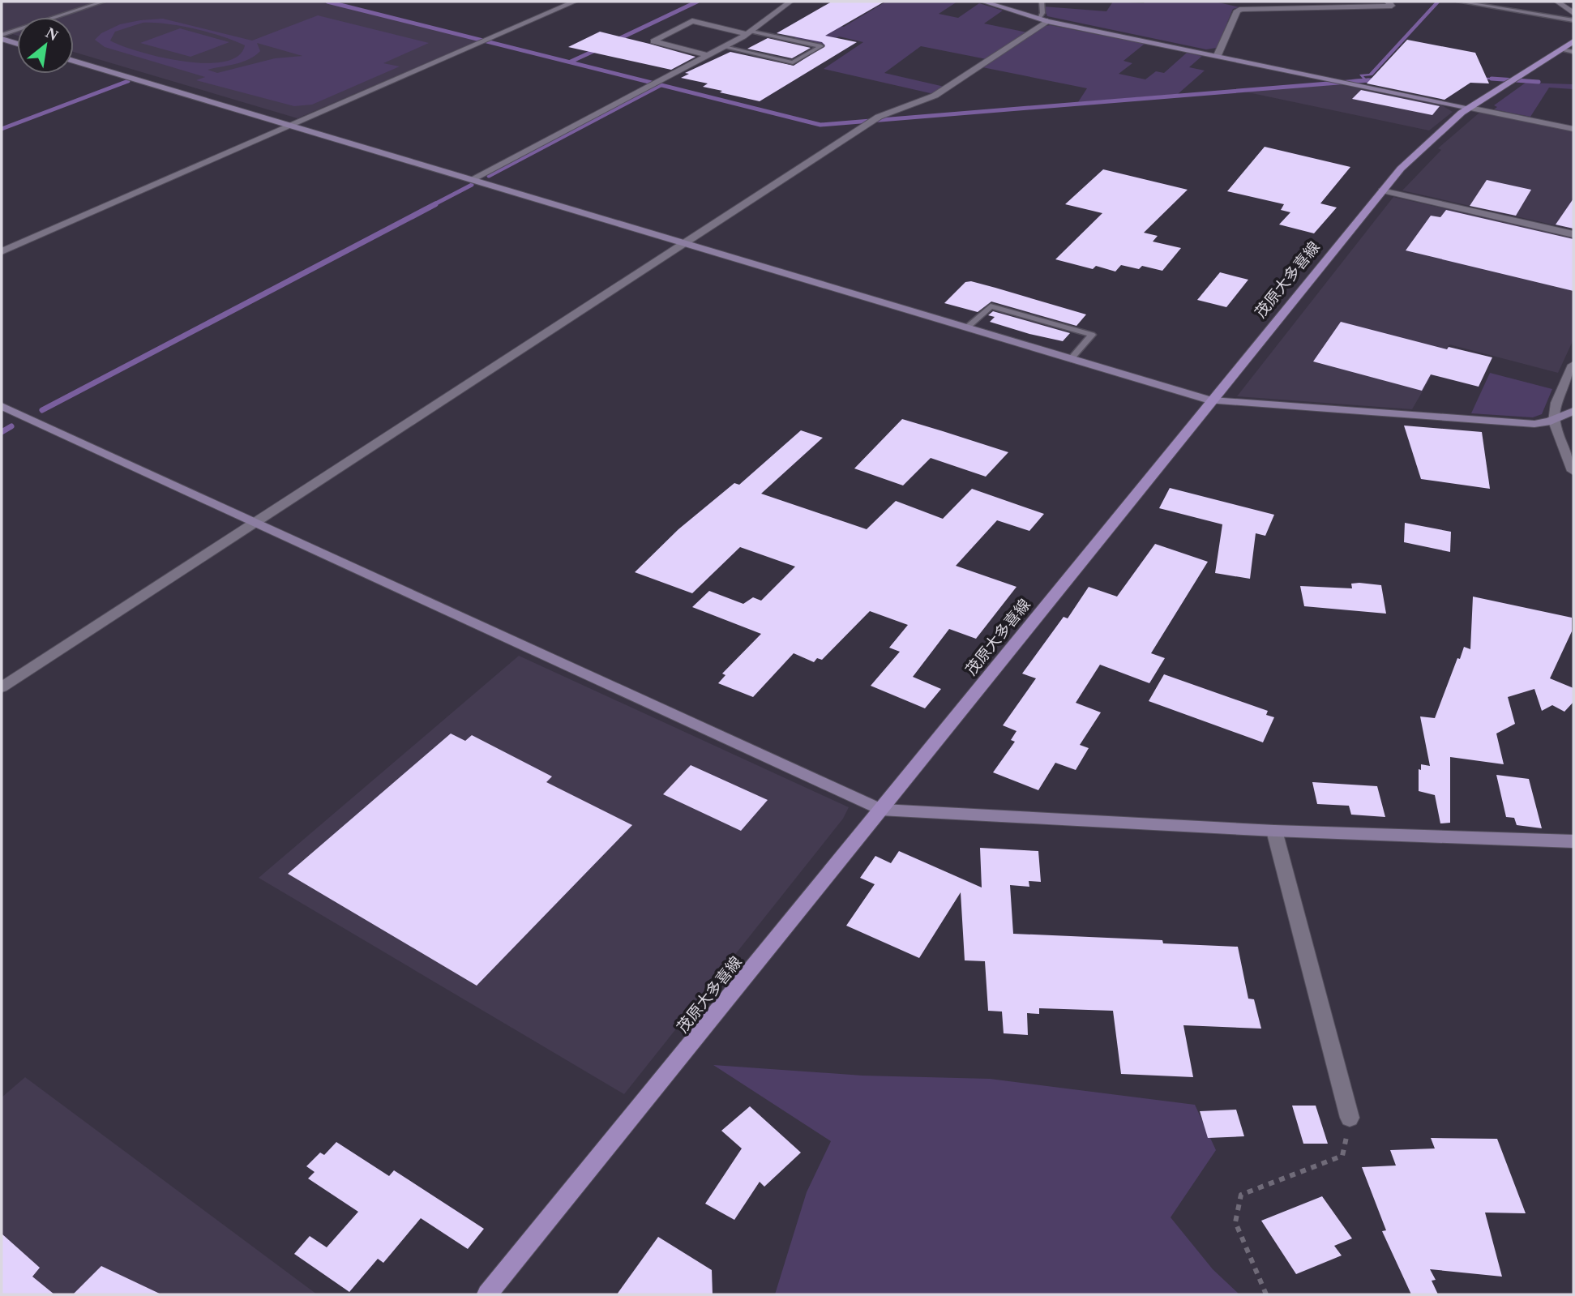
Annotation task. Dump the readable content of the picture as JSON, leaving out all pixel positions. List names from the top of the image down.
{
  "streets": {
    "main road": ["茂原大多喜線"]
  },
  "north": "top right"
}
